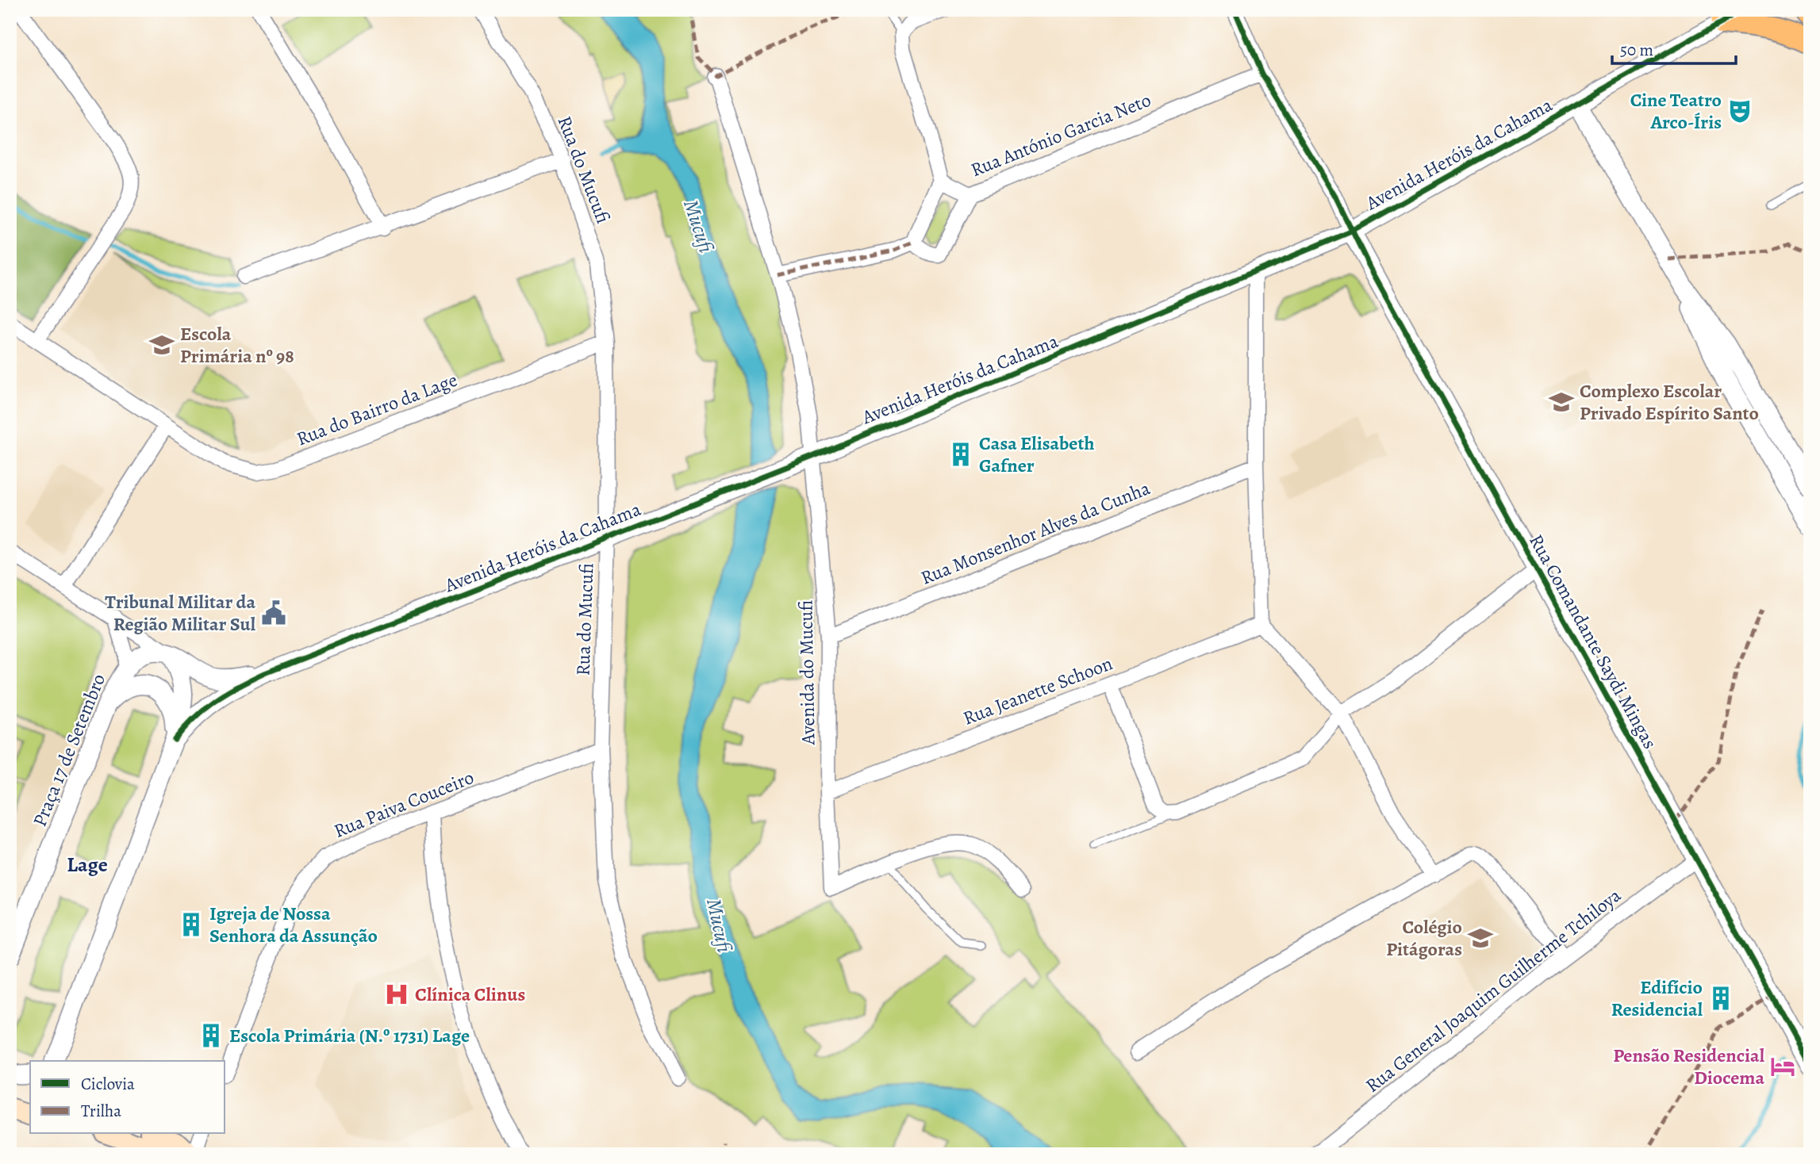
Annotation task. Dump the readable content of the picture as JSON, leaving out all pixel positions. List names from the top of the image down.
{
  "streets": {
    "street": [
      "Rua António Garcia Neto",
      "Avenida Heróis da Cahama",
      "Rua do Mucufi",
      "Rua do Bairro da Lage",
      "Rua Monsenhor Alves da Cunha",
      "Rua Comandante Saydi Mingas",
      "Avenida do Mucufi",
      "Rua Jeanette Schoon",
      "Praça 17 de Setembro",
      "Rua Paiva Couceiro",
      "Rua General Joaquim Guilherme Tchiloya"
    ]
  },
  "crossings": [
    ["Avenida Heróis da Cahama", "Rua do Mucufi"],
    ["Avenida Heróis da Cahama", "Rua Comandante Saydi Mingas"],
    ["Avenida Heróis da Cahama", "Avenida do Mucufi"],
    ["Avenida Heróis da Cahama", "Praça 17 de Setembro"],
    ["Rua do Mucufi", "Rua do Bairro da Lage"],
    ["Rua do Mucufi", "Rua Paiva Couceiro"],
    ["Rua Monsenhor Alves da Cunha", "Avenida do Mucufi"],
    ["Rua Comandante Saydi Mingas", "Rua General Joaquim Guilherme Tchiloya"],
    ["Avenida do Mucufi", "Rua Jeanette Schoon"]
  ],
  "districts": ["Lage"],
  "water": ["Mucufi"],
  "places": {
    "theatre": ["Cine Teatro Arco-Íris"],
    "school or university": ["Escola Primária nº 98", "Complexo Escolar Privado Espírito Santo", "Colégio Pitágoras"],
    "building": [
      "Casa Elisabeth Gafner",
      "Igreja de Nossa Senhora da Assunção",
      "Edifício Residencial",
      "Escola Primária (N.º 1731) Lage"
    ],
    "public building": ["Tribunal Militar da Região Militar Sul"],
    "hospital": ["Clínica Clinus"],
    "hotel": ["Pensão Residencial Diocema"]
  },
  "legend": ["Ciclovia", "Trilha"],
  "scale_bar": "50 m"
}
